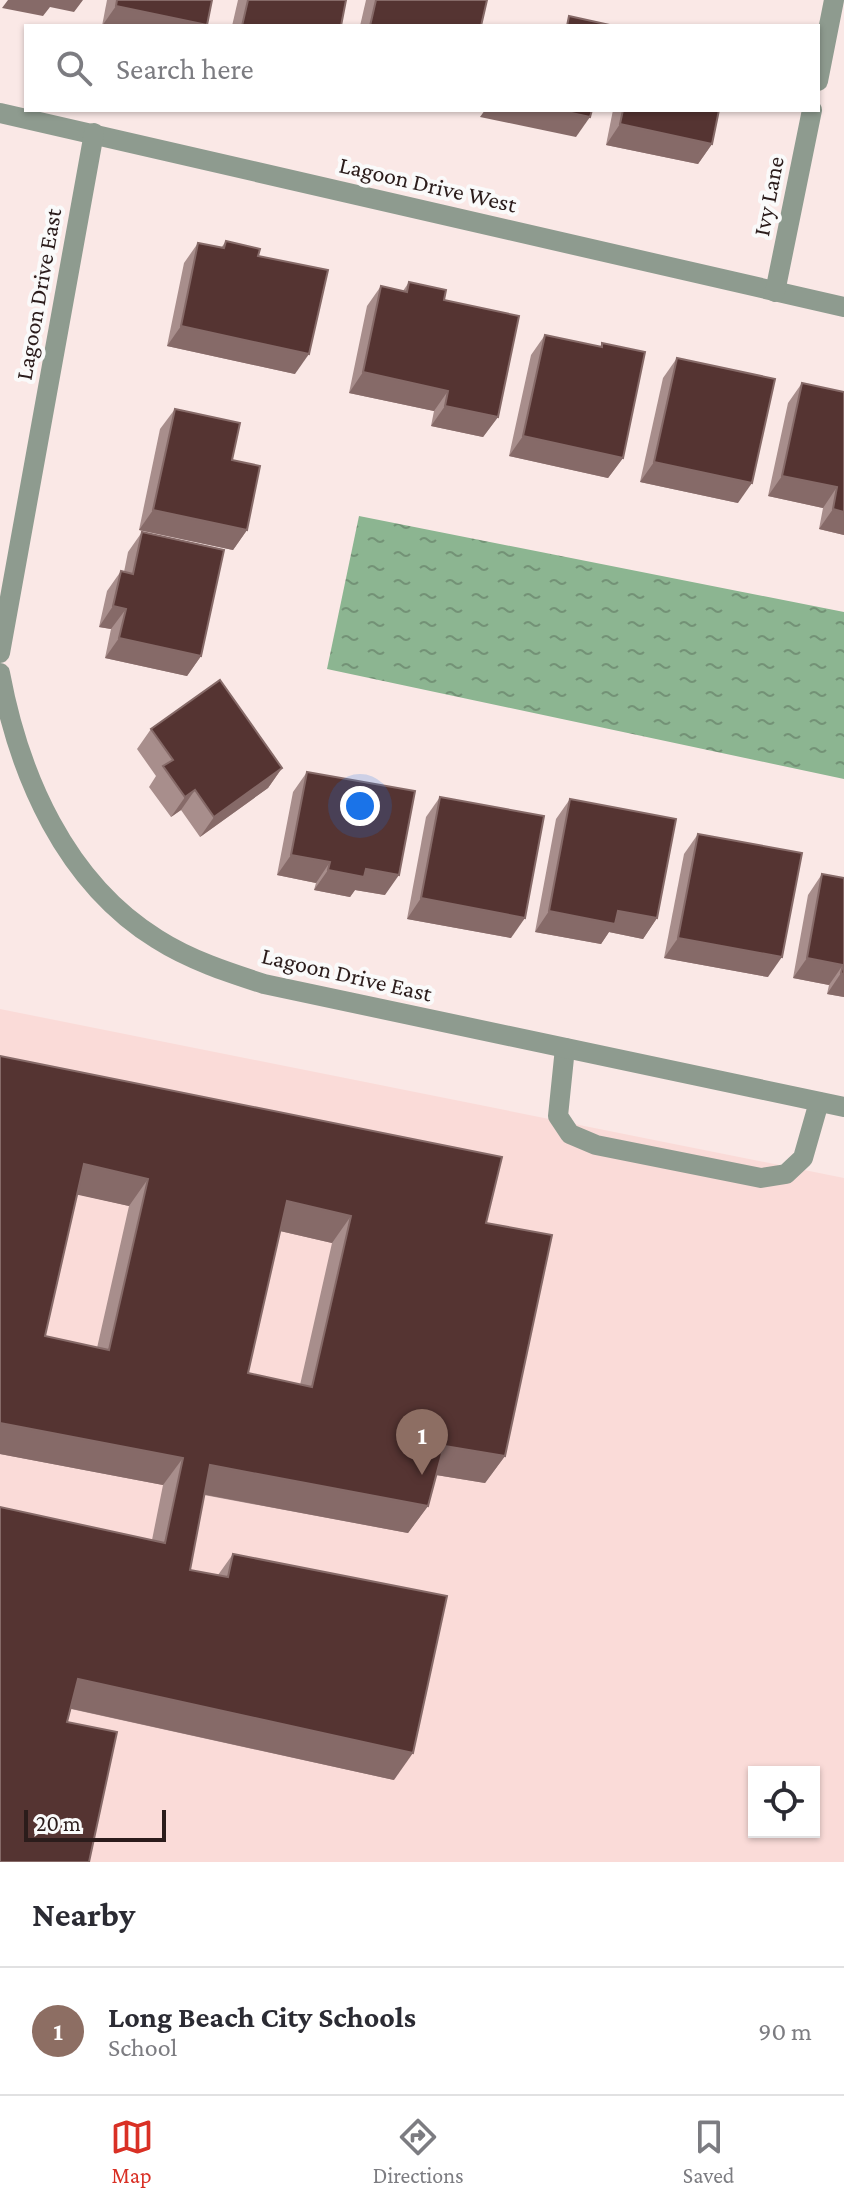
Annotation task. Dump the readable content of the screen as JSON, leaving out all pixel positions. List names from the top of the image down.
{
  "streets": {
    "street": ["Lagoon Drive West", "Ivy Lane", "Lagoon Drive East"]
  },
  "crossings": [
    ["Lagoon Drive West", "Ivy Lane"],
    ["Lagoon Drive West", "Lagoon Drive East"]
  ],
  "scale_bar": "20 m",
  "page": {
    "search": "Search here",
    "pins": "1",
    "scale": "20 m",
    "heading": "Nearby",
    "list": [
      {
        "mark": "1",
        "name": "Long Beach City Schools",
        "note": "School",
        "value": "90 m"
      }
    ],
    "nav": ["Map", "Directions", "Saved"]
  }
}
